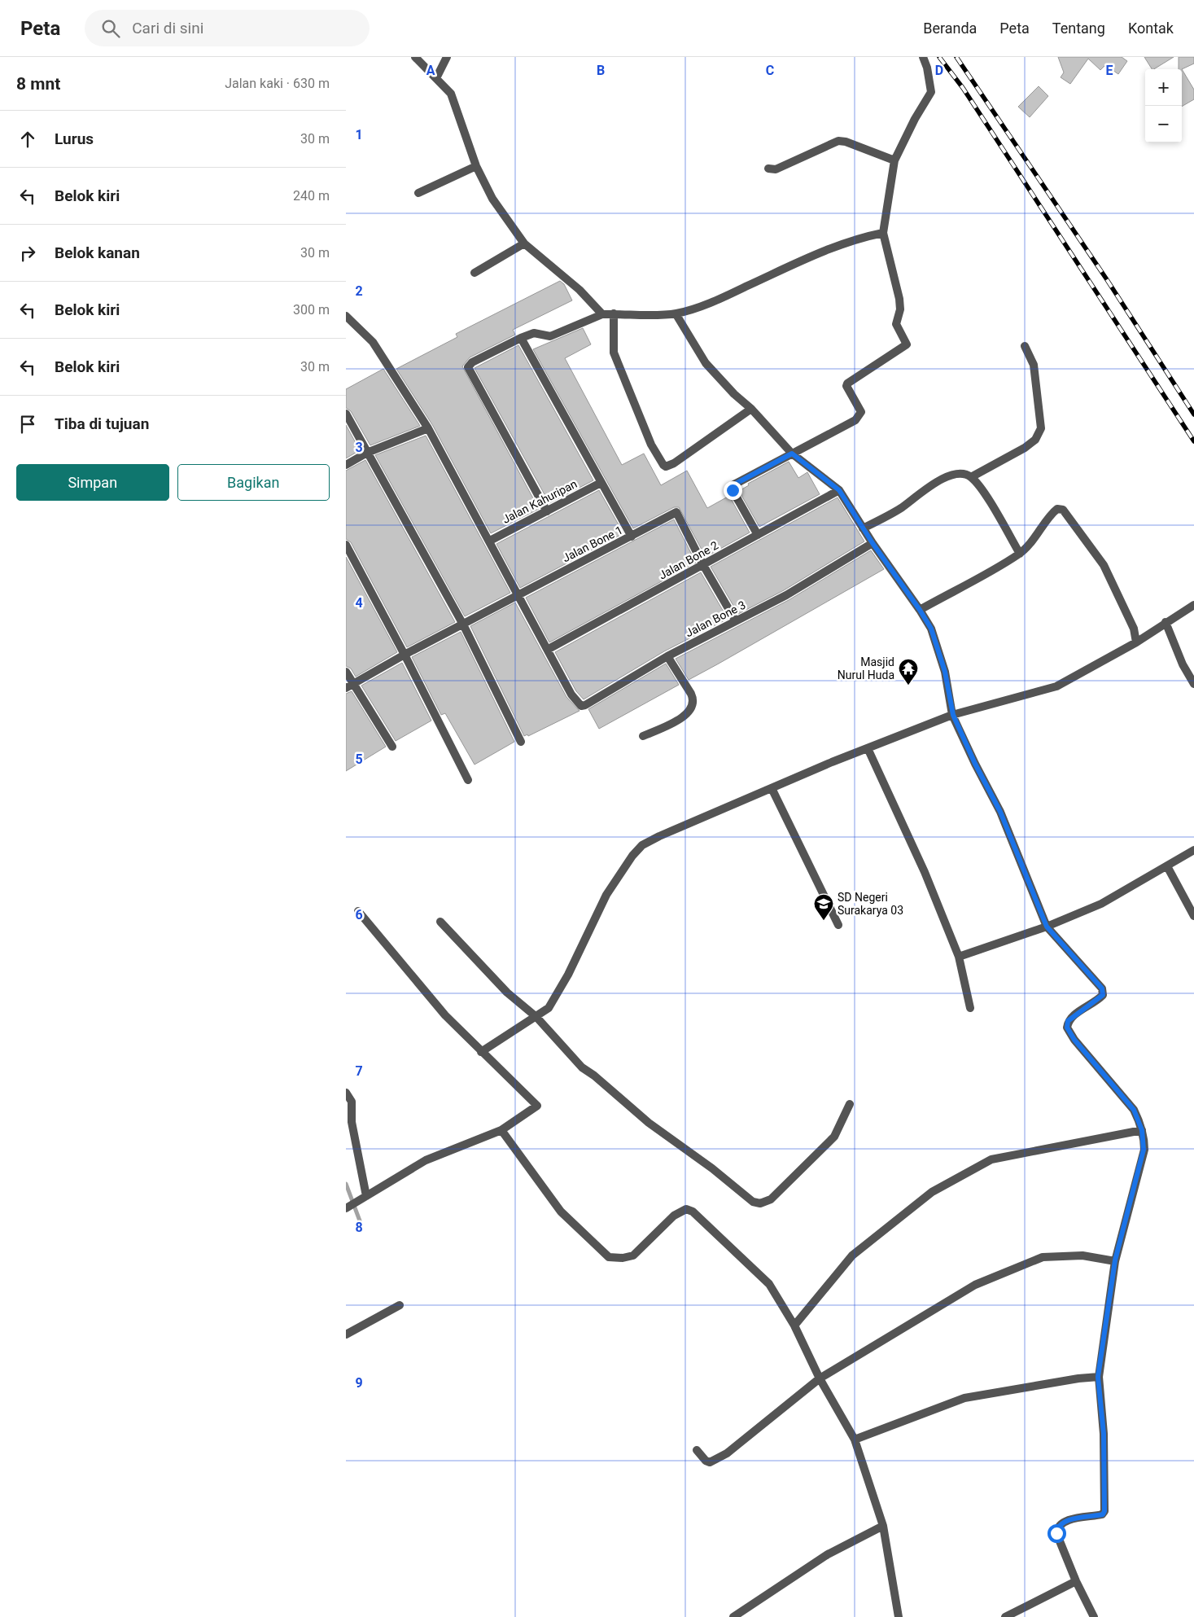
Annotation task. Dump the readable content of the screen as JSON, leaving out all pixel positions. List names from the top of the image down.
{
  "streets": {
    "street": [
      "Jalan Kahuripan",
      "Jalan Bone 1",
      "Jalan Bone 2",
      "Jalan Bone 3"
    ]
  },
  "crossings": [
    ["Jalan Bone 1", "Jalan Bone 2"],
    ["Jalan Bone 2", "Jalan Bone 3"]
  ],
  "places": {
    "temple": ["Masjid Nurul Huda"],
    "school or university": ["SD Negeri Surakarya 03"]
  },
  "page": {
    "header": "Peta",
    "search": "Cari di sini",
    "nav": [
      "Beranda",
      "Peta",
      "Tentang",
      "Kontak"
    ],
    "heading": ["8 mnt", "Jalan kaki · 630 m"],
    "map_buttons": ["+", "−"],
    "list": [
      ["Lurus", "30 m"],
      ["Belok kiri", "240 m"],
      ["Belok kanan", "30 m"],
      ["Belok kiri", "300 m"],
      ["Belok kiri", "30 m"],
      "Tiba di tujuan"
    ],
    "buttons": ["Simpan", "Bagikan"]
  },
  "grid": {
    "columns": [
      "A",
      "B",
      "C",
      "D",
      "E"
    ],
    "rows": [
      "1",
      "2",
      "3",
      "4",
      "5",
      "6",
      "7",
      "8",
      "9"
    ]
  }
}
